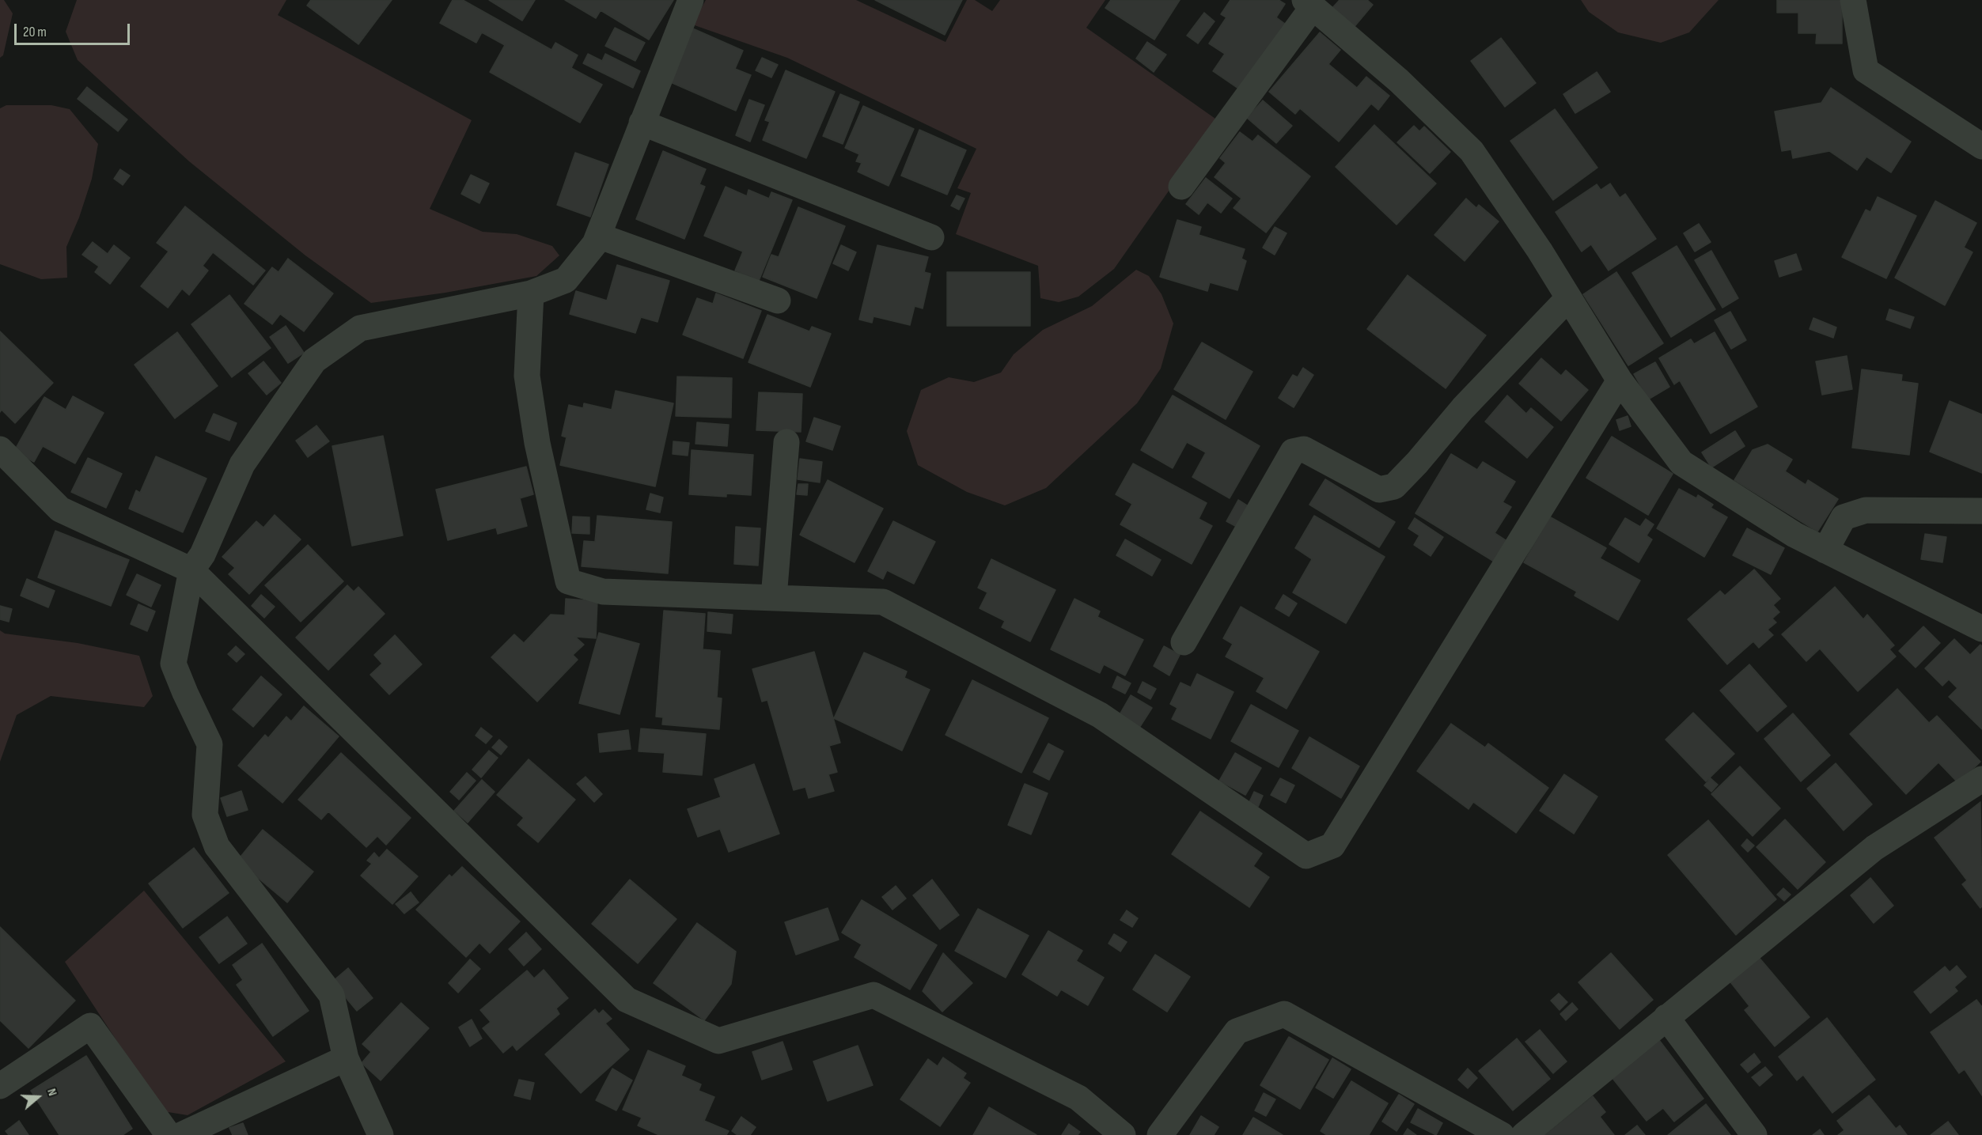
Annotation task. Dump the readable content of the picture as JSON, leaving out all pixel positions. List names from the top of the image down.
{
  "scale_bar": "20 m",
  "north": "right"
}
